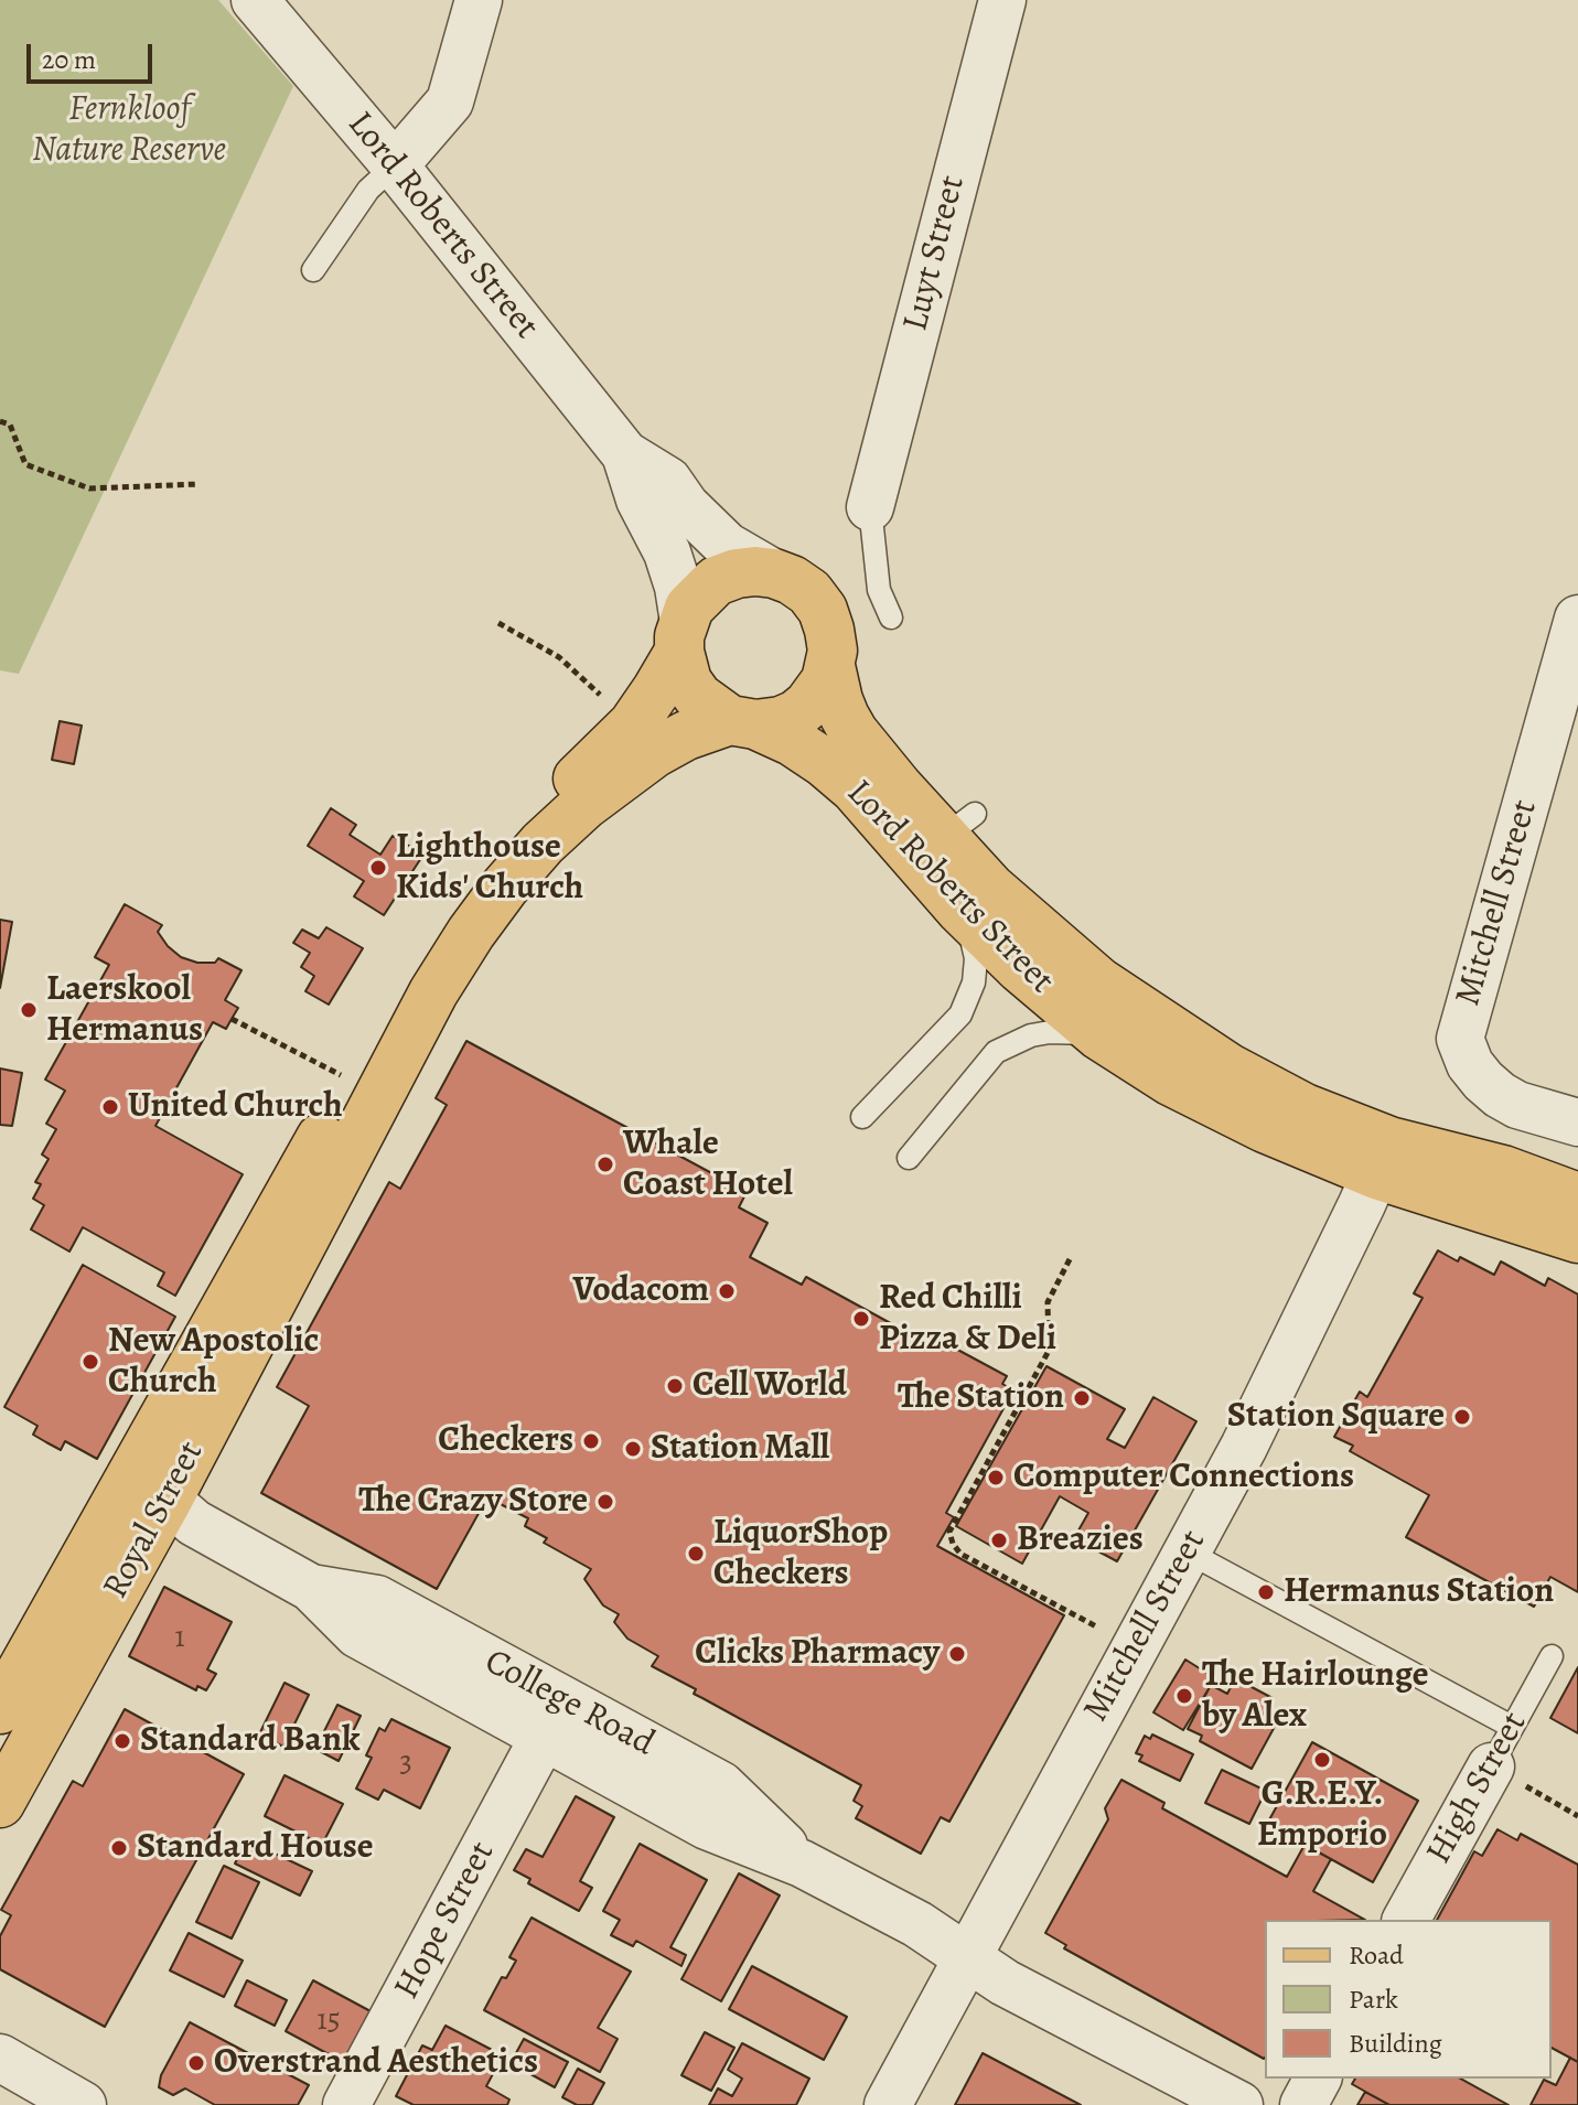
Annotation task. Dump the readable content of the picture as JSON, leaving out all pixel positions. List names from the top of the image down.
{
  "streets": {
    "main road": ["Lord Roberts Street", "Royal Street"],
    "street": [
      "Luyt Street",
      "Mitchell Street",
      "College Road",
      "High Street",
      "Hope Street"
    ]
  },
  "crossings": [
    ["Lord Roberts Street", "Mitchell Street"],
    ["Lord Roberts Street", "Royal Street"],
    ["Mitchell Street", "College Road"],
    ["Royal Street", "College Road"],
    ["College Road", "Hope Street"]
  ],
  "parks": ["Fernkloof Nature Reserve"],
  "places": [
    "Lighthouse Kids' Church",
    "Laerskool Hermanus",
    "United Church",
    "Whale Coast Hotel",
    "Vodacom",
    "Red Chilli Pizza & Deli",
    "New Apostolic Church",
    "Cell World",
    "The Station",
    "Station Square",
    "Checkers",
    "Station Mall",
    "Computer Connections",
    "The Crazy Store",
    "Breazies",
    "LiquorShop Checkers",
    "Hermanus Station",
    "Clicks Pharmacy",
    "The Hairlounge by Alex",
    "Standard Bank",
    "G.R.E.Y. Emporio",
    "Standard House",
    "Overstrand Aesthetics"
  ],
  "house_numbers": ["1", "3", "15"],
  "legend": ["Road", "Park", "Building"],
  "scale_bar": "20 m"
}
